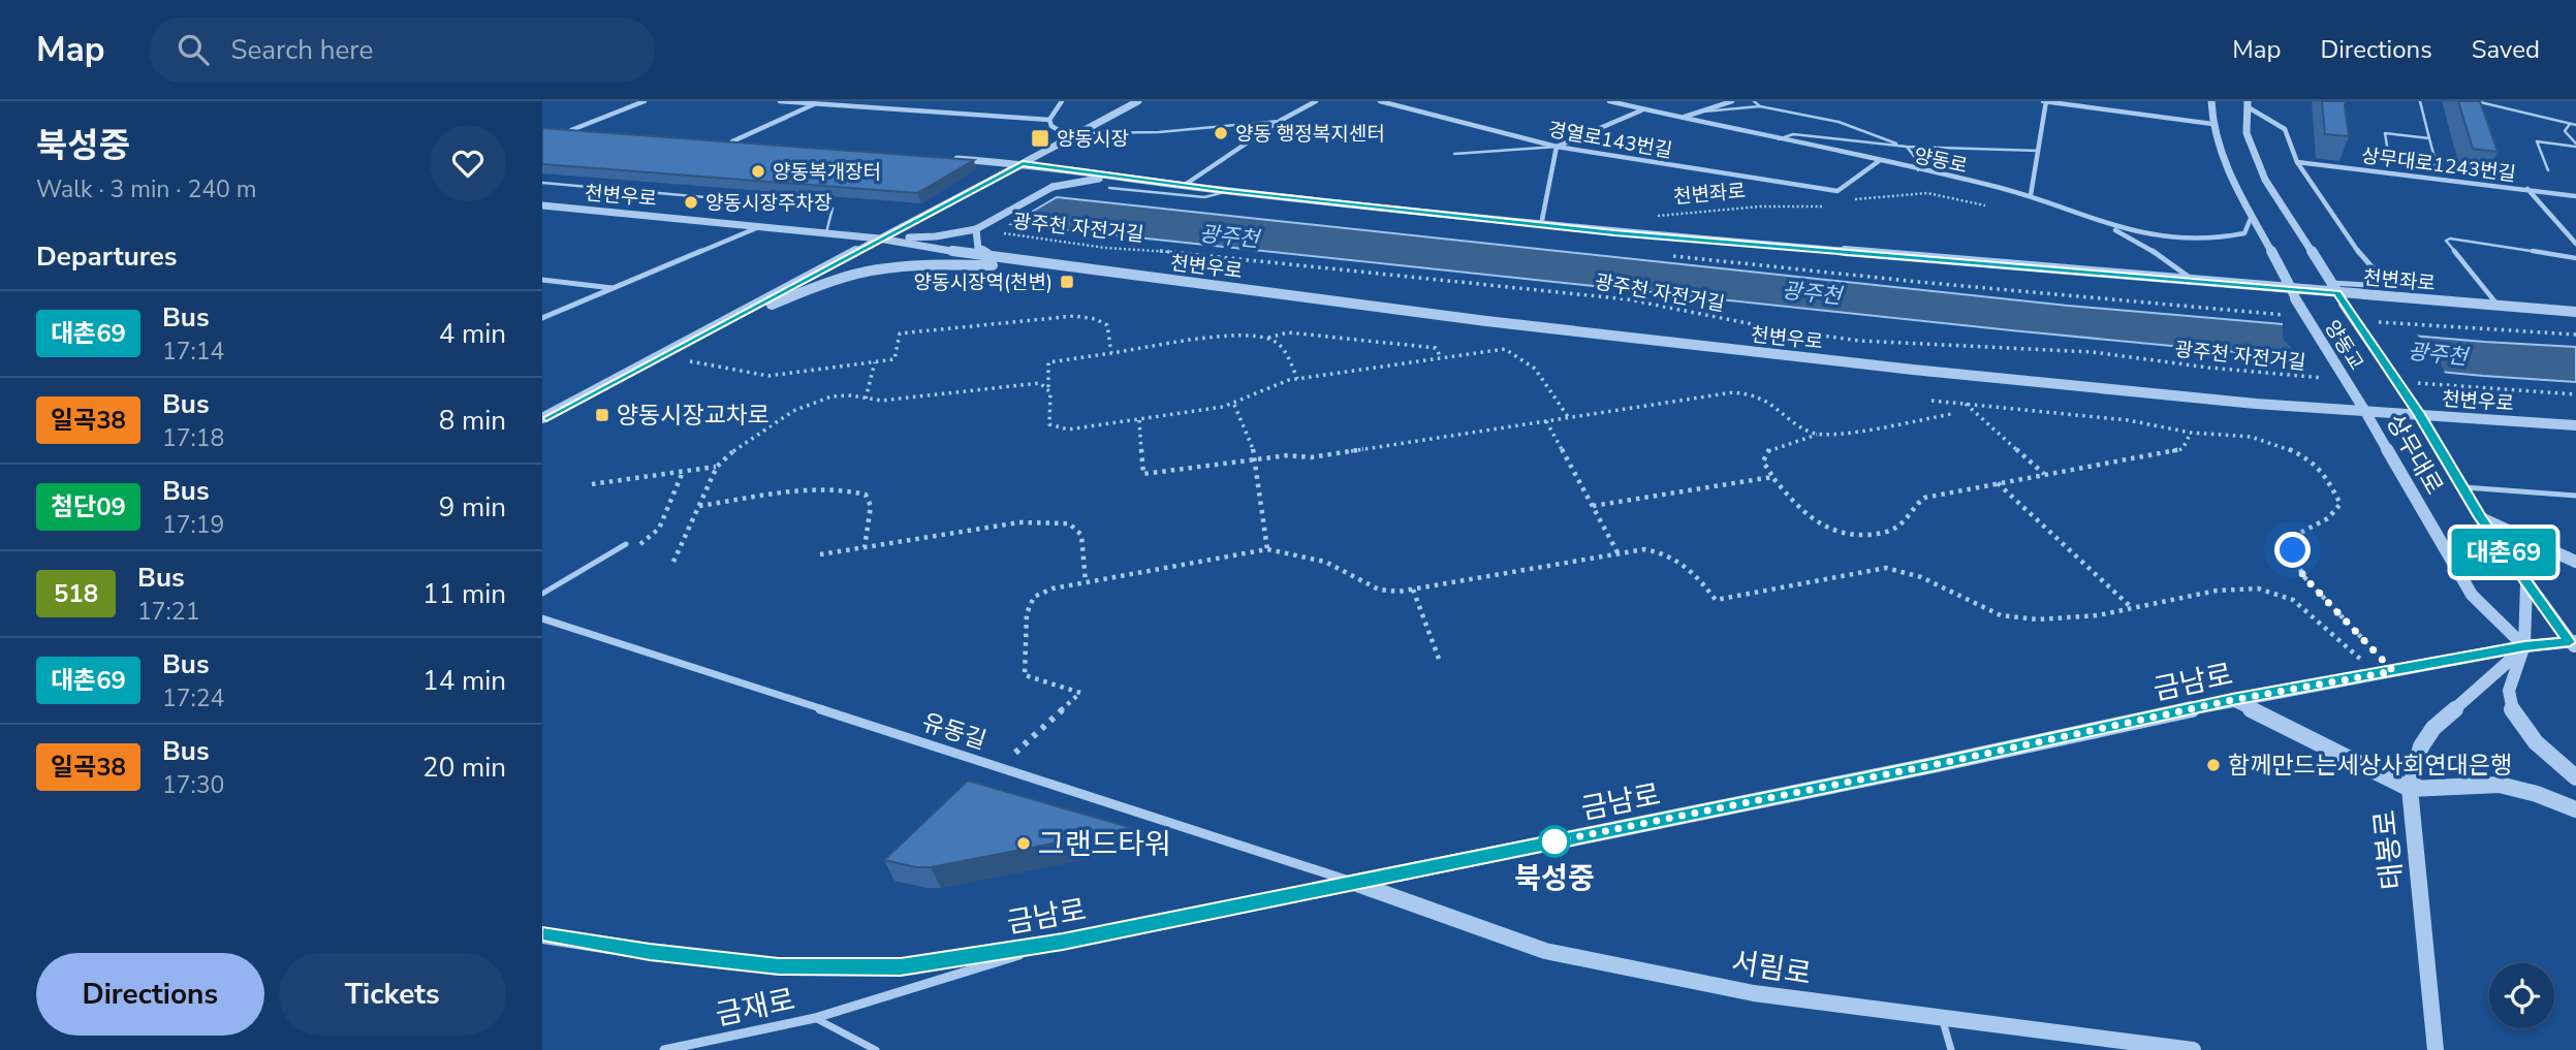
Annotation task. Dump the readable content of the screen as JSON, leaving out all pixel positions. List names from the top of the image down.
{
  "streets": {
    "street": [
      "경열로143번길",
      "양동로",
      "상무대로1243번길",
      "천변좌로",
      "천변우로",
      "양동교",
      "상무대로",
      "금남로",
      "유동길",
      "태봉로",
      "서림로",
      "금재로"
    ],
    "path": ["광주천 자전거길"]
  },
  "crossings": [
    ["경열로143번길", "양동로"],
    ["천변좌로", "천변우로"],
    ["천변좌로", "양동교"],
    ["천변우로", "양동교"],
    ["천변우로", "상무대로"],
    ["양동교", "상무대로"],
    ["상무대로", "금남로"],
    ["상무대로", "태봉로"],
    ["금남로", "유동길"],
    ["금남로", "태봉로"],
    ["금남로", "서림로"],
    ["금남로", "금재로"],
    ["유동길", "서림로"]
  ],
  "water": ["광주천"],
  "places": {
    "other": [
      "양동 행정복지센터",
      "양동복개장터",
      "양동시장주차장",
      "함께만드는세상사회연대은행",
      "북성중",
      "그랜드타워"
    ],
    "transit": ["양동시장", "양동시장역(천변)", "양동시장교차로"]
  },
  "lines": ["bus line 대촌69"],
  "page": {
    "header": "Map",
    "search": "Search here",
    "nav": ["Map", "Directions", "Saved"],
    "heading": [
      ["북성중", "Walk · 3 min · 240 m"],
      "Departures"
    ],
    "on_map": "대촌69",
    "list": [
      {
        "mark": "대촌69",
        "name": "Bus",
        "note": "17:14",
        "value": "4 min"
      },
      {
        "mark": "일곡38",
        "name": "Bus",
        "note": "17:18",
        "value": "8 min"
      },
      {
        "mark": "첨단09",
        "name": "Bus",
        "note": "17:19",
        "value": "9 min"
      },
      {
        "mark": "518",
        "name": "Bus",
        "note": "17:21",
        "value": "11 min"
      },
      {
        "mark": "대촌69",
        "name": "Bus",
        "note": "17:24",
        "value": "14 min"
      },
      {
        "mark": "일곡38",
        "name": "Bus",
        "note": "17:30",
        "value": "20 min"
      }
    ],
    "buttons": ["Directions", "Tickets"]
  }
}
